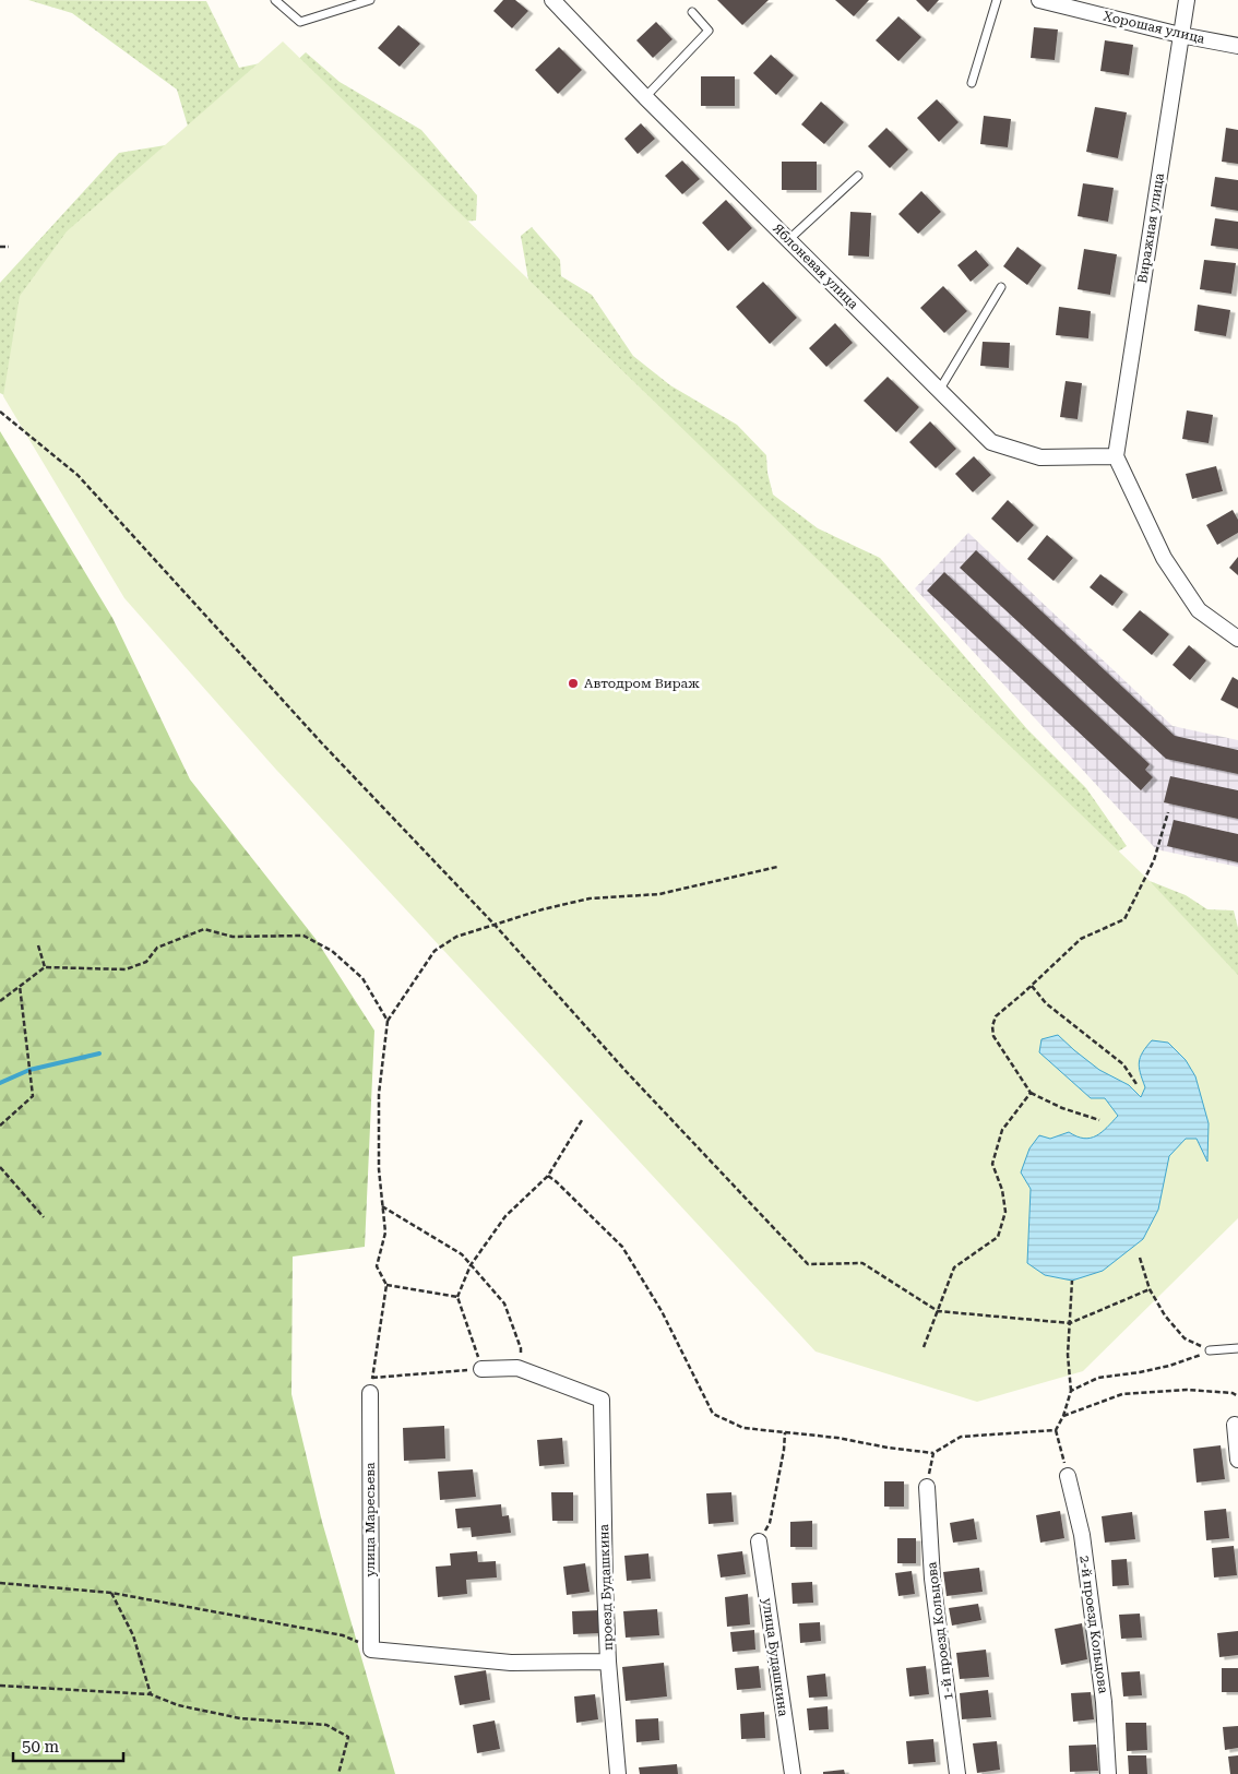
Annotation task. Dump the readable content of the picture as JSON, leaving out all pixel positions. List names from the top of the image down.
{
  "streets": {
    "street": [
      "Хорошая улица",
      "Виражная улица",
      "Яблоневая улица",
      "улица Маресьева",
      "проезд Будашкина",
      "2-й проезд Кольцова",
      "1-й проезд Кольцова",
      "улица Будашкина"
    ]
  },
  "crossings": [
    ["Хорошая улица", "Виражная улица"],
    ["Виражная улица", "Яблоневая улица"],
    ["улица Маресьева", "проезд Будашкина"]
  ],
  "places": ["Автодром Вираж"],
  "scale_bar": "50 m"
}
